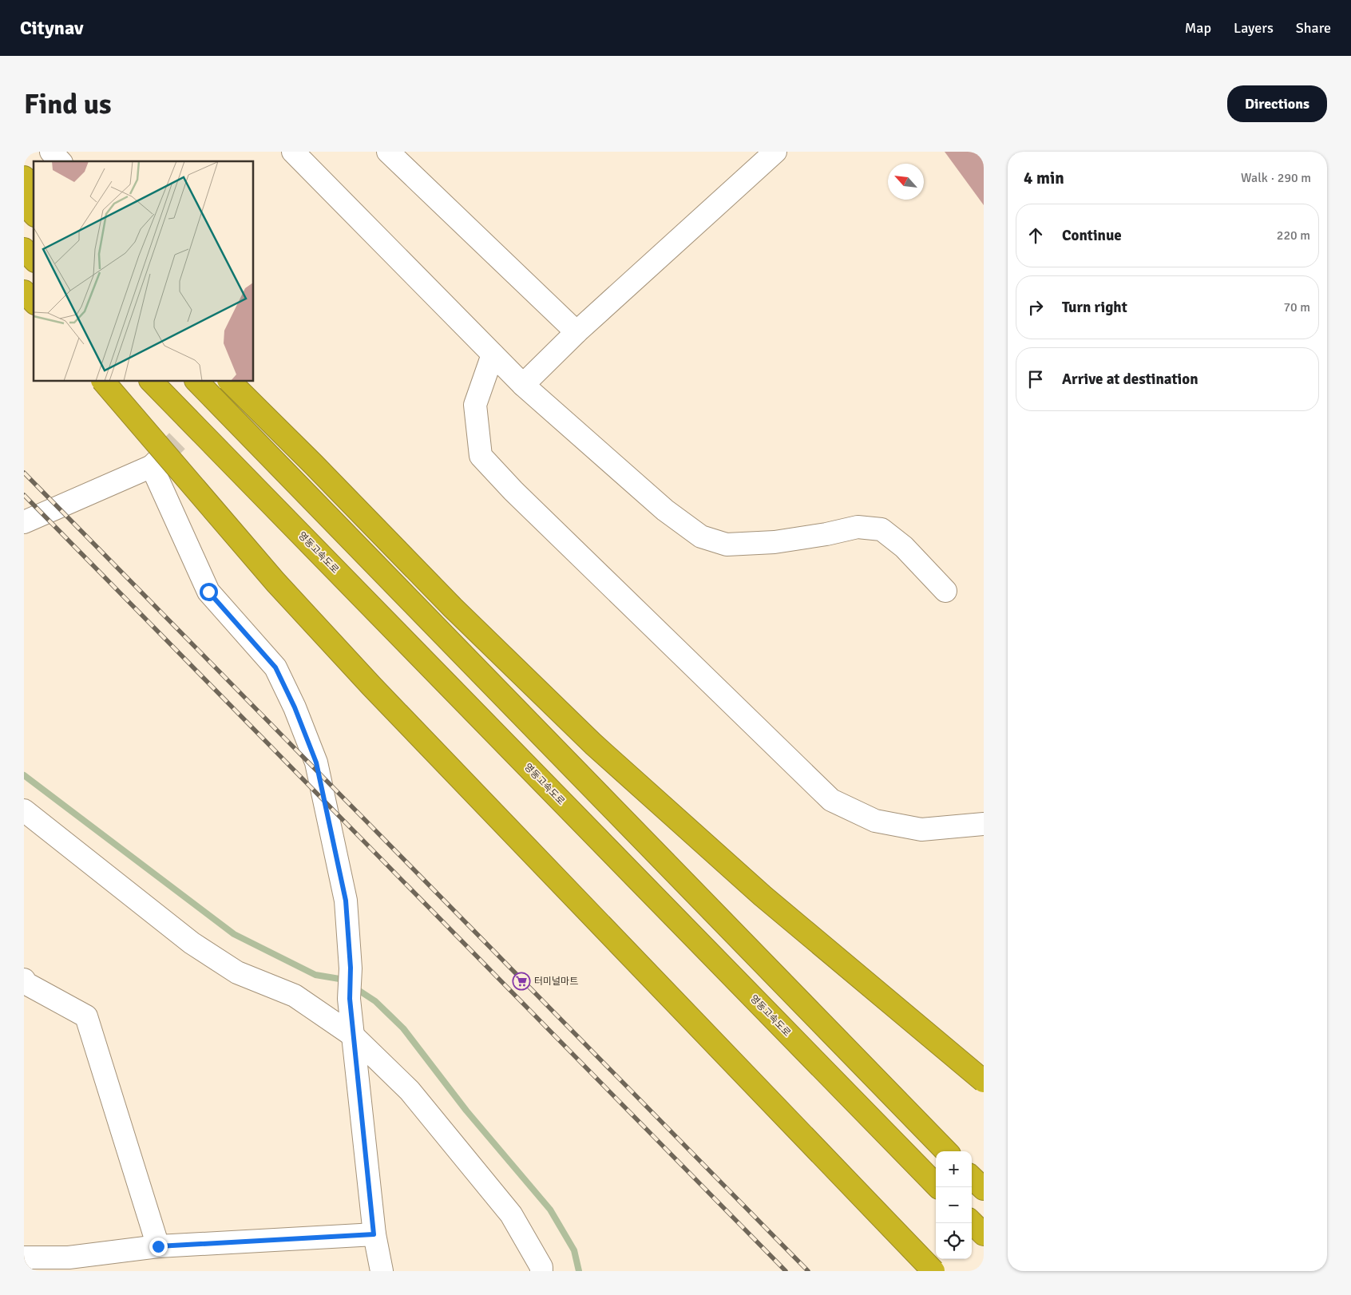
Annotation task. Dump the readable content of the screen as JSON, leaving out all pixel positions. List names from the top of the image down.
{
  "streets": {
    "highway": ["영동고속도로"]
  },
  "places": {
    "supermarket": ["터미널마트"]
  },
  "north": "top left",
  "page": {
    "header": "Citynav",
    "nav": ["Map", "Layers", "Share"],
    "buttons": "Directions",
    "title": "Find us",
    "heading": ["4 min", "Walk · 290 m"],
    "list": [
      ["Continue", "220 m"],
      ["Turn right", "70 m"],
      "Arrive at destination"
    ],
    "map_buttons": ["+", "−"]
  }
}
